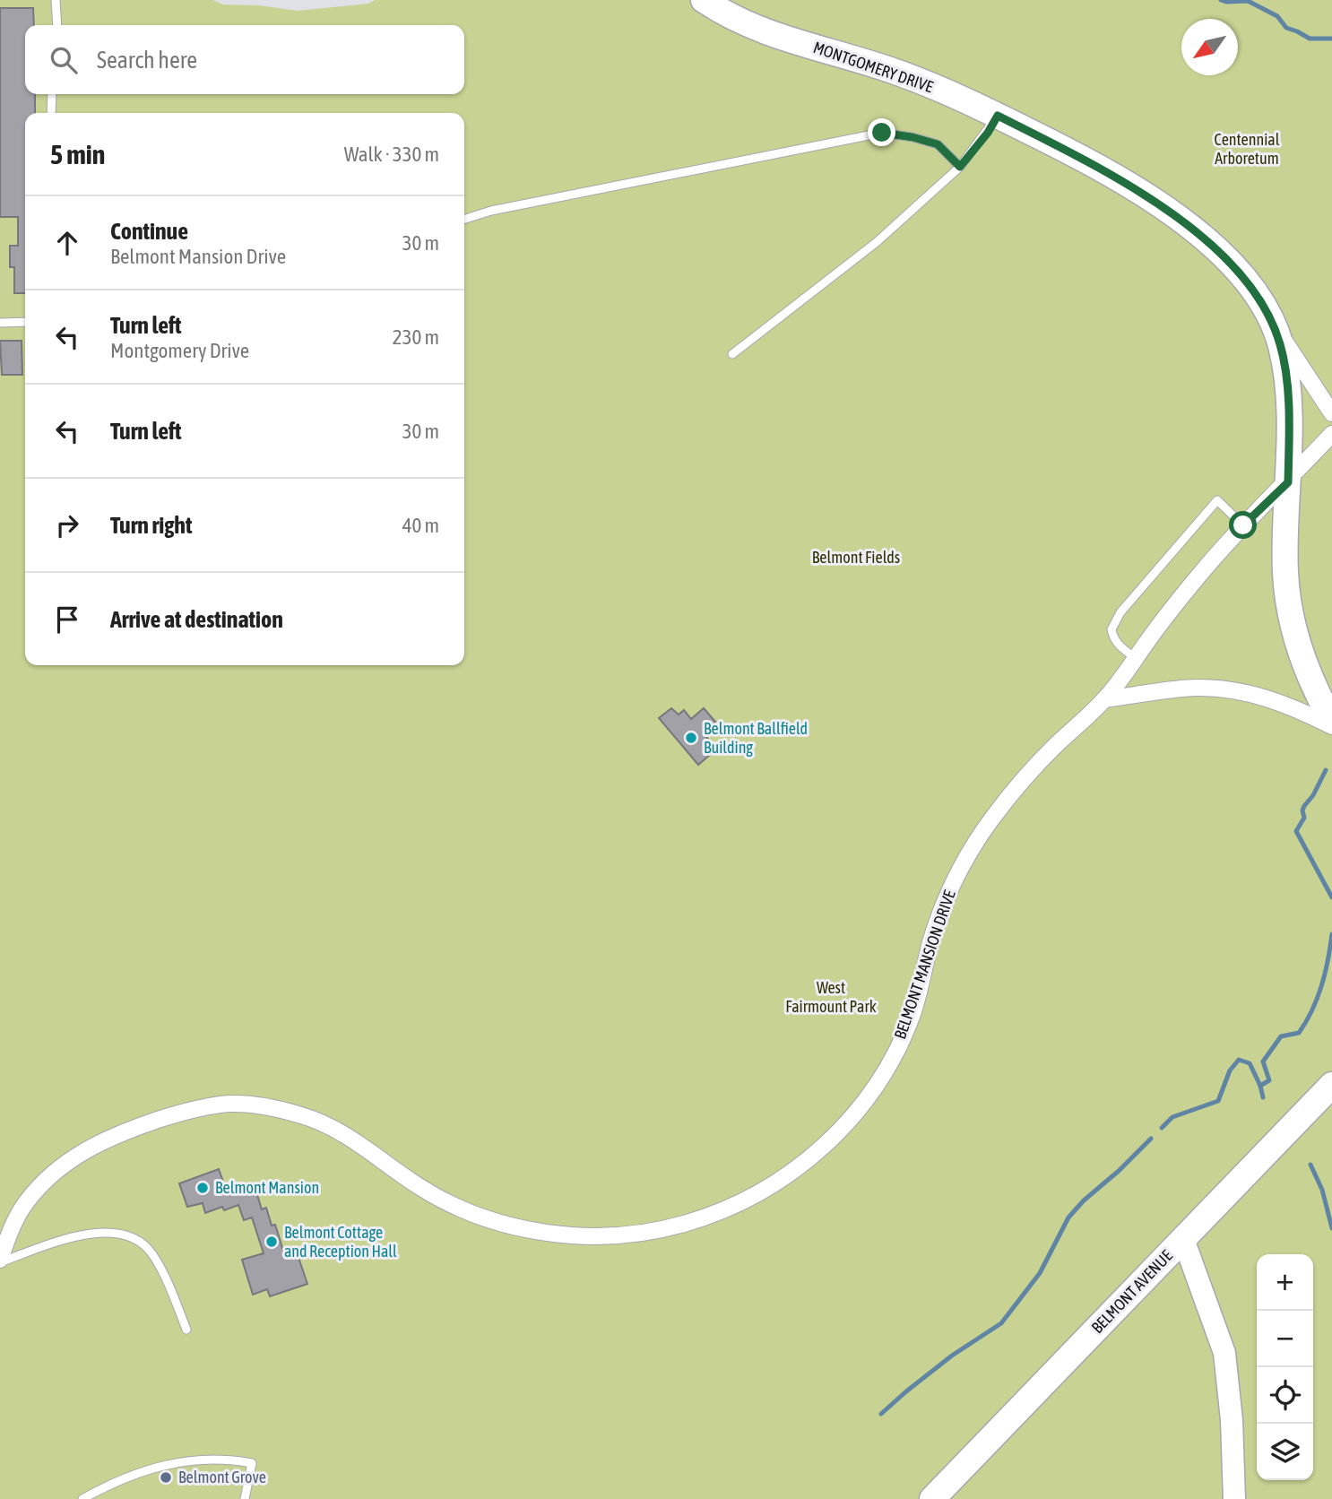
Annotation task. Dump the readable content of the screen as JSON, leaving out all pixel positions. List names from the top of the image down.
{
  "streets": {
    "main road": ["MONTGOMERY DRIVE", "BELMONT AVENUE"],
    "street": ["BELMONT MANSION DRIVE"]
  },
  "crossings": [
    ["MONTGOMERY DRIVE", "BELMONT MANSION DRIVE"]
  ],
  "parks": ["Centennial Arboretum", "Belmont Fields", "West Fairmount Park"],
  "places": [
    "Belmont Ballfield Building",
    "Belmont Mansion",
    "Belmont Cottage and Reception Hall",
    "Belmont Grove"
  ],
  "north": "bottom left",
  "page": {
    "search": "Search here",
    "heading": ["5 min", "Walk · 330 m"],
    "list": [
      ["Continue", "Belmont Mansion Drive", "30 m"],
      ["Turn left", "Montgomery Drive", "230 m"],
      ["Turn left", "30 m"],
      ["Turn right", "40 m"],
      "Arrive at destination"
    ],
    "map_buttons": ["+", "−"]
  }
}
